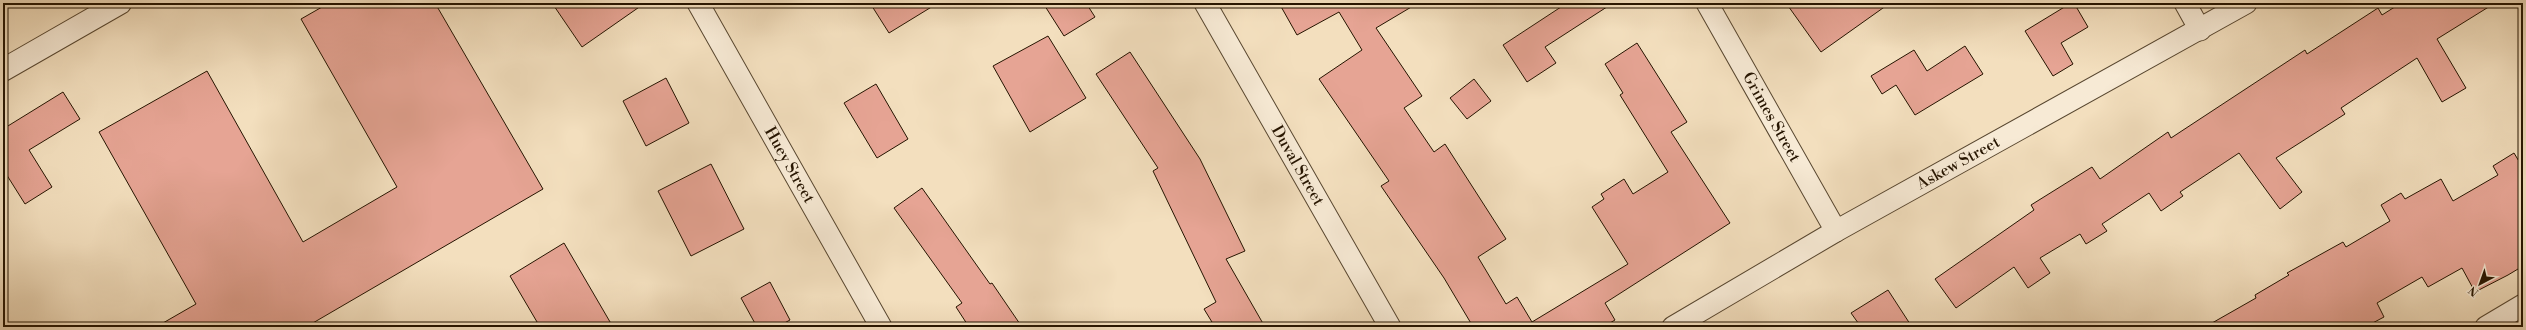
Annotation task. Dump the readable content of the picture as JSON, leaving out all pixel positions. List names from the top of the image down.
{
  "streets": {
    "street": [
      "Grimes Street",
      "Askew Street",
      "Huey Street",
      "Duval Street"
    ]
  },
  "crossings": [
    ["Grimes Street", "Askew Street"]
  ],
  "north": "bottom left"
}
